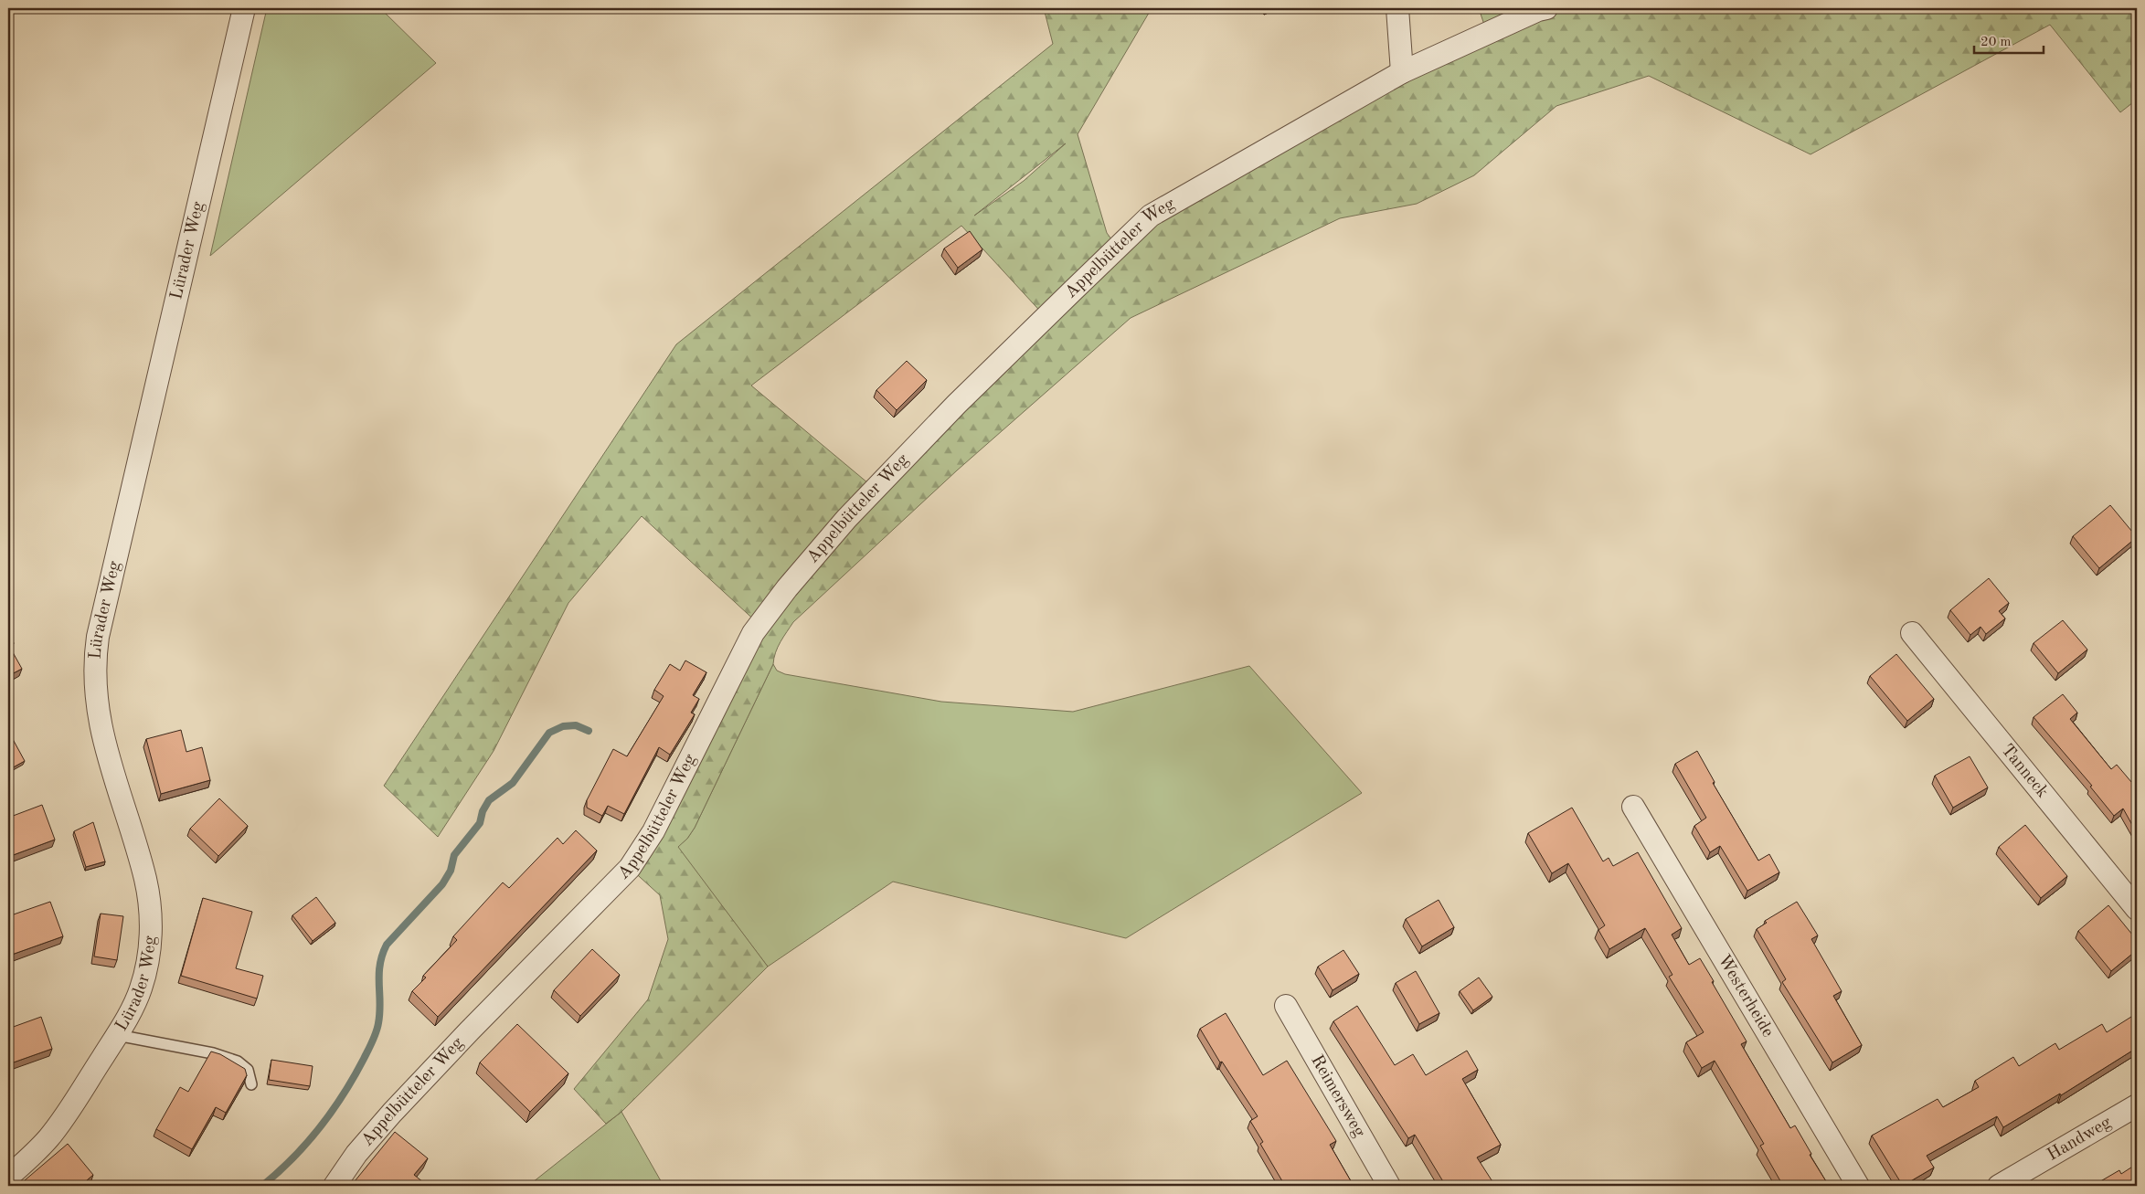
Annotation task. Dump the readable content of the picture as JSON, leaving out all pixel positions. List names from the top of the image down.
{
  "streets": {
    "street": [
      "Lürader Weg",
      "Appelbütteler Weg",
      "Tanneck",
      "Westerheide",
      "Reimersweg",
      "Handweg"
    ]
  },
  "scale_bar": "20 m"
}
